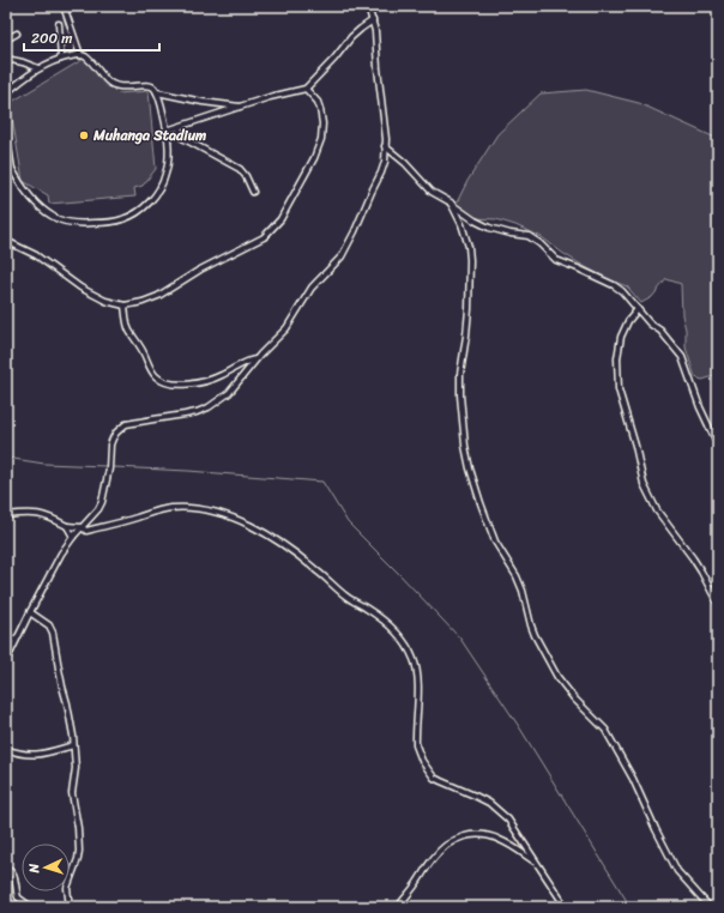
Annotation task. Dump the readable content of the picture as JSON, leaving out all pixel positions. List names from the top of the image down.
{
  "places": ["Muhanga Stadium"],
  "scale_bar": "200 m",
  "north": "left"
}
